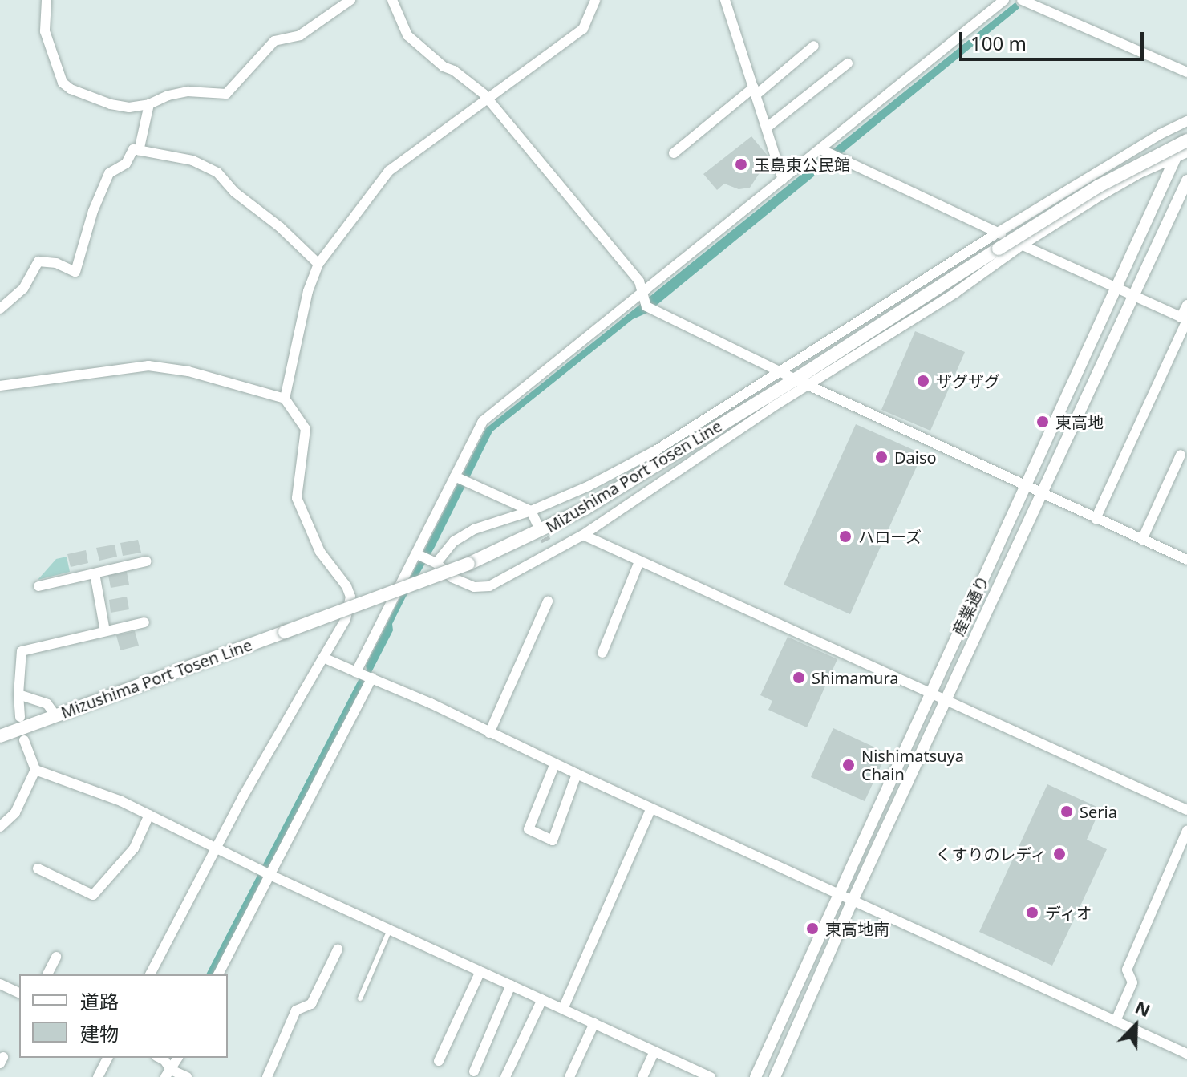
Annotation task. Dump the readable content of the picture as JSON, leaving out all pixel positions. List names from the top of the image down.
{
  "streets": {
    "main road": ["Mizushima Port Tosen Line"],
    "street": ["産業通り"]
  },
  "places": [
    "玉島東公民館",
    "ザグザグ",
    "東高地",
    "Daiso",
    "ハローズ",
    "Shimamura",
    "Nishimatsuya Chain",
    "Seria",
    "くすりのレディ",
    "ディオ",
    "東高地南"
  ],
  "legend": ["道路", "建物"],
  "scale_bar": "100 m",
  "north": "top right"
}
